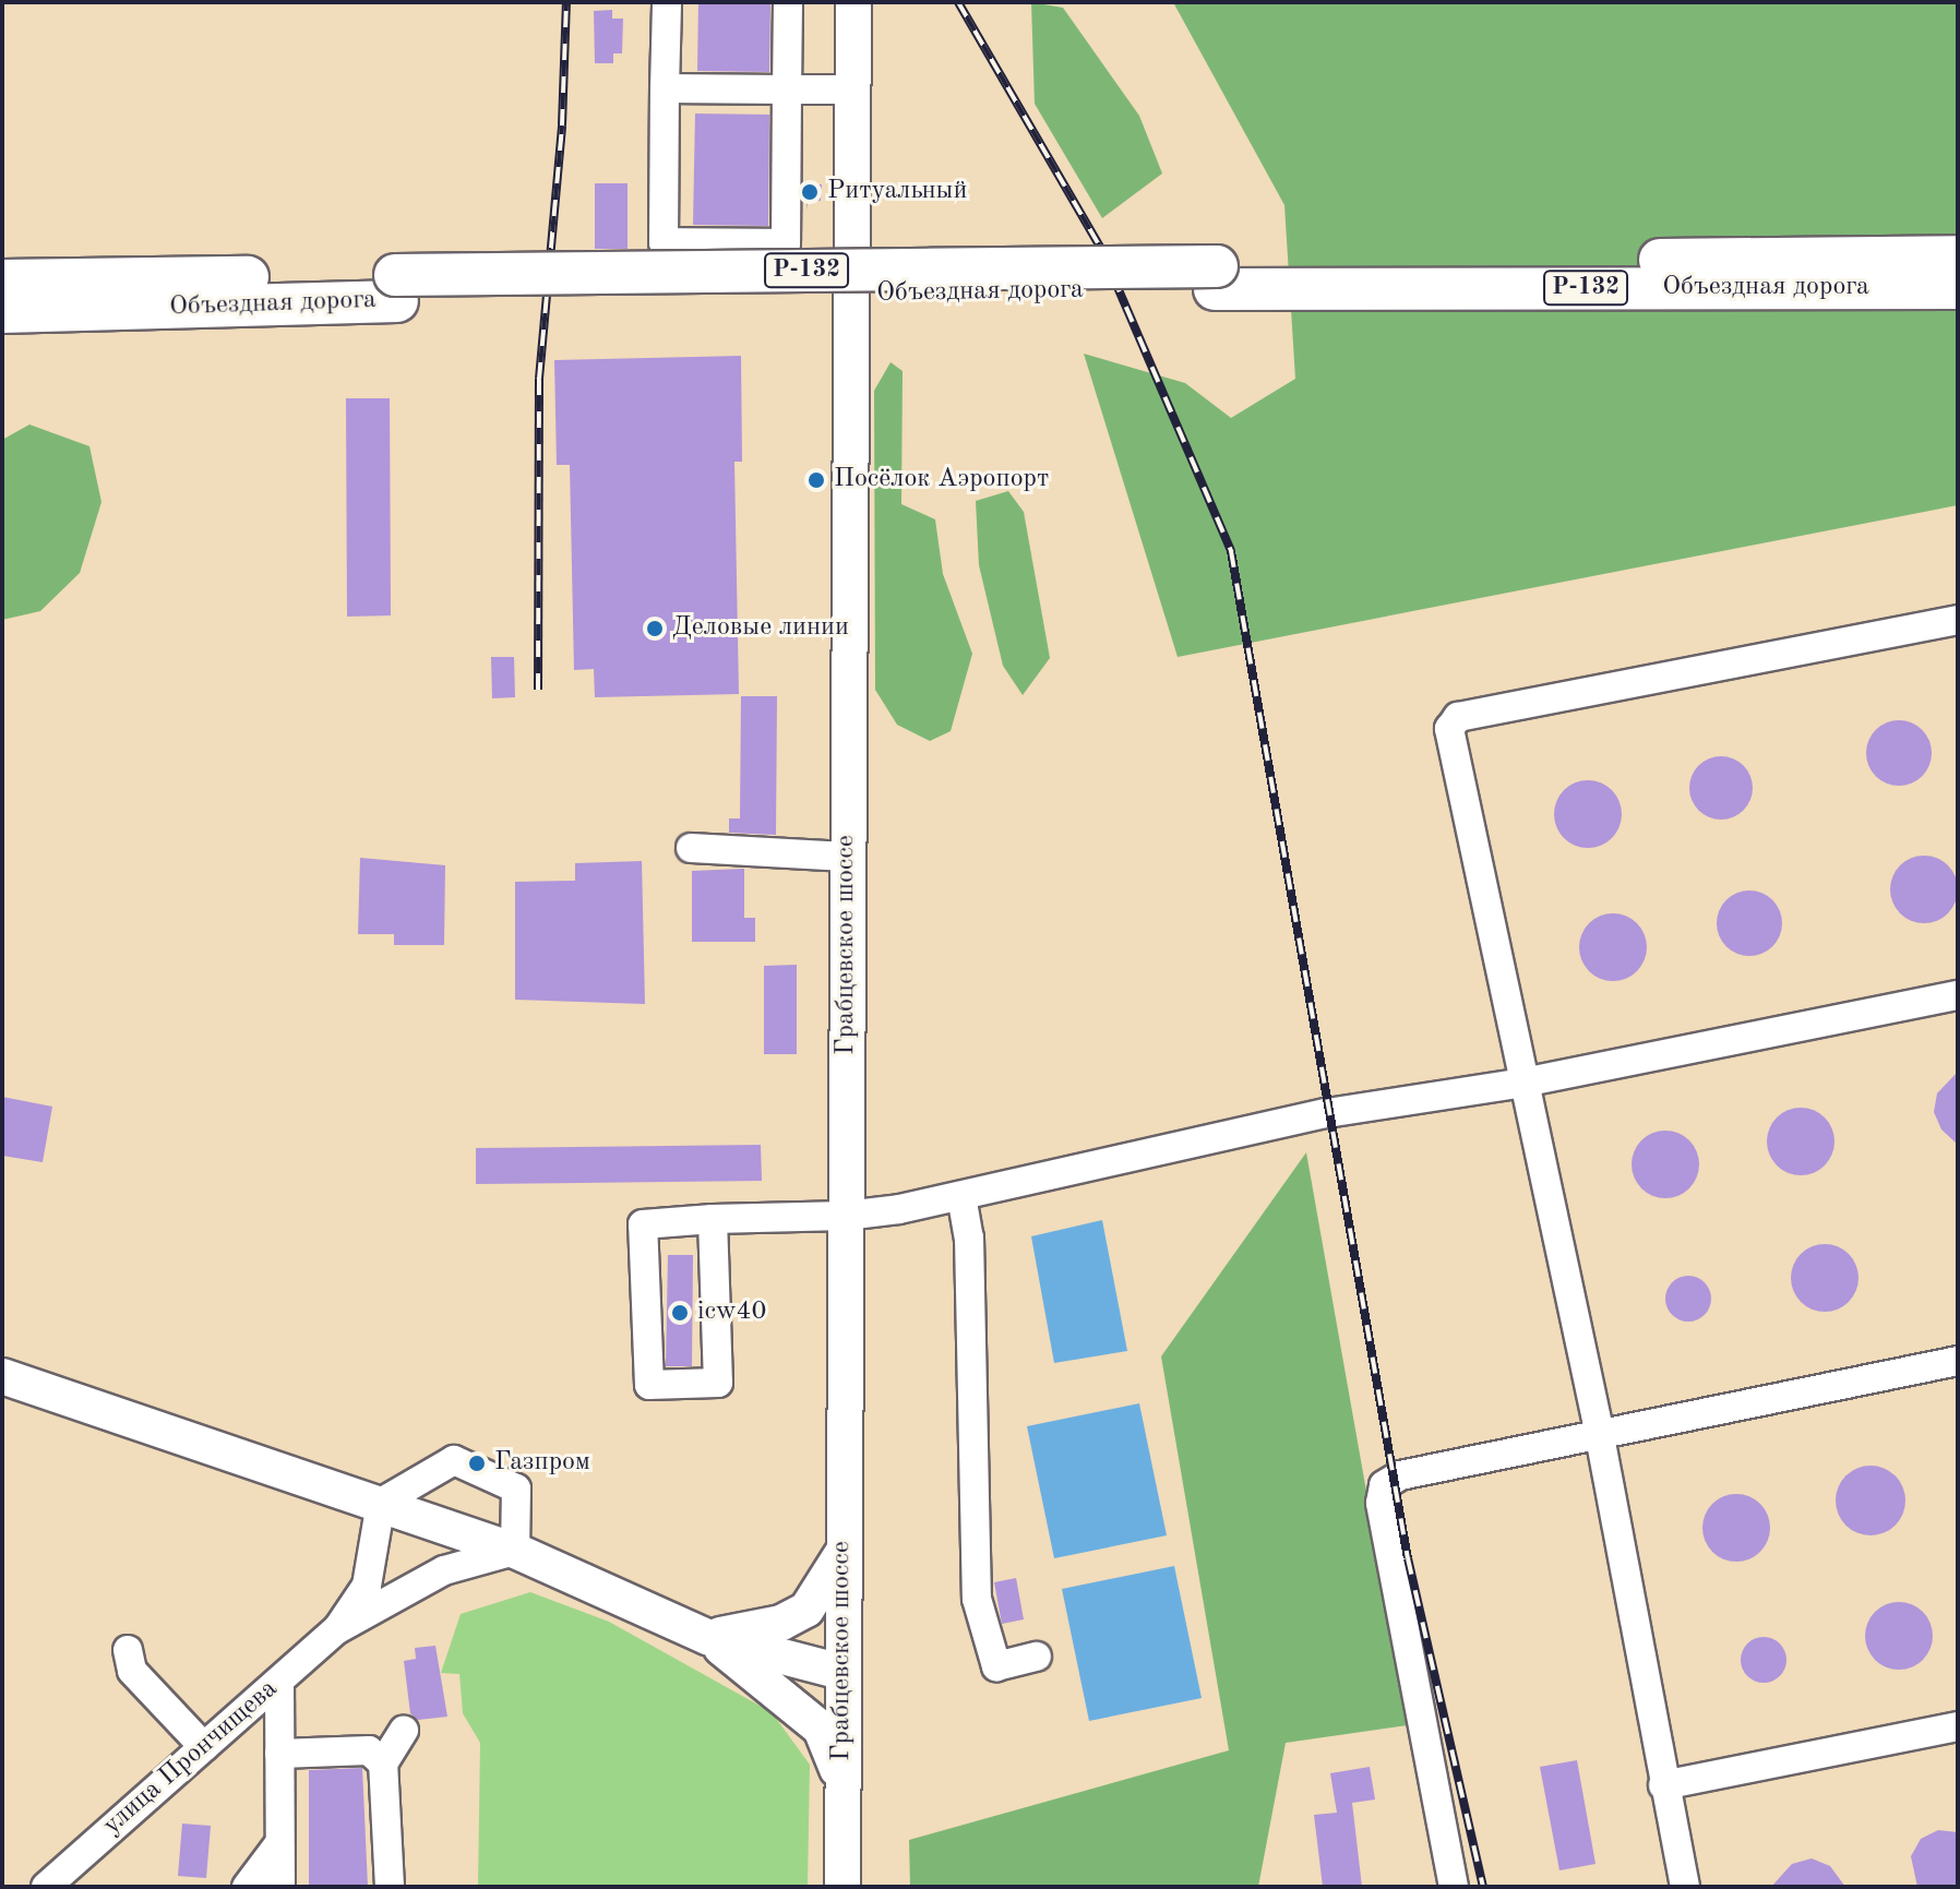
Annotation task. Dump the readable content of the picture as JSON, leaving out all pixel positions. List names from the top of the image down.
{
  "streets": {
    "highway": ["Р-132", "Объездная дорога"],
    "main road": ["Грабцевское шоссе"],
    "street": ["улица Прончищева"]
  },
  "places": [
    "Ритуальный",
    "Посёлок Аэропорт",
    "Деловые линии",
    "icw40",
    "Газпром"
  ]
}
